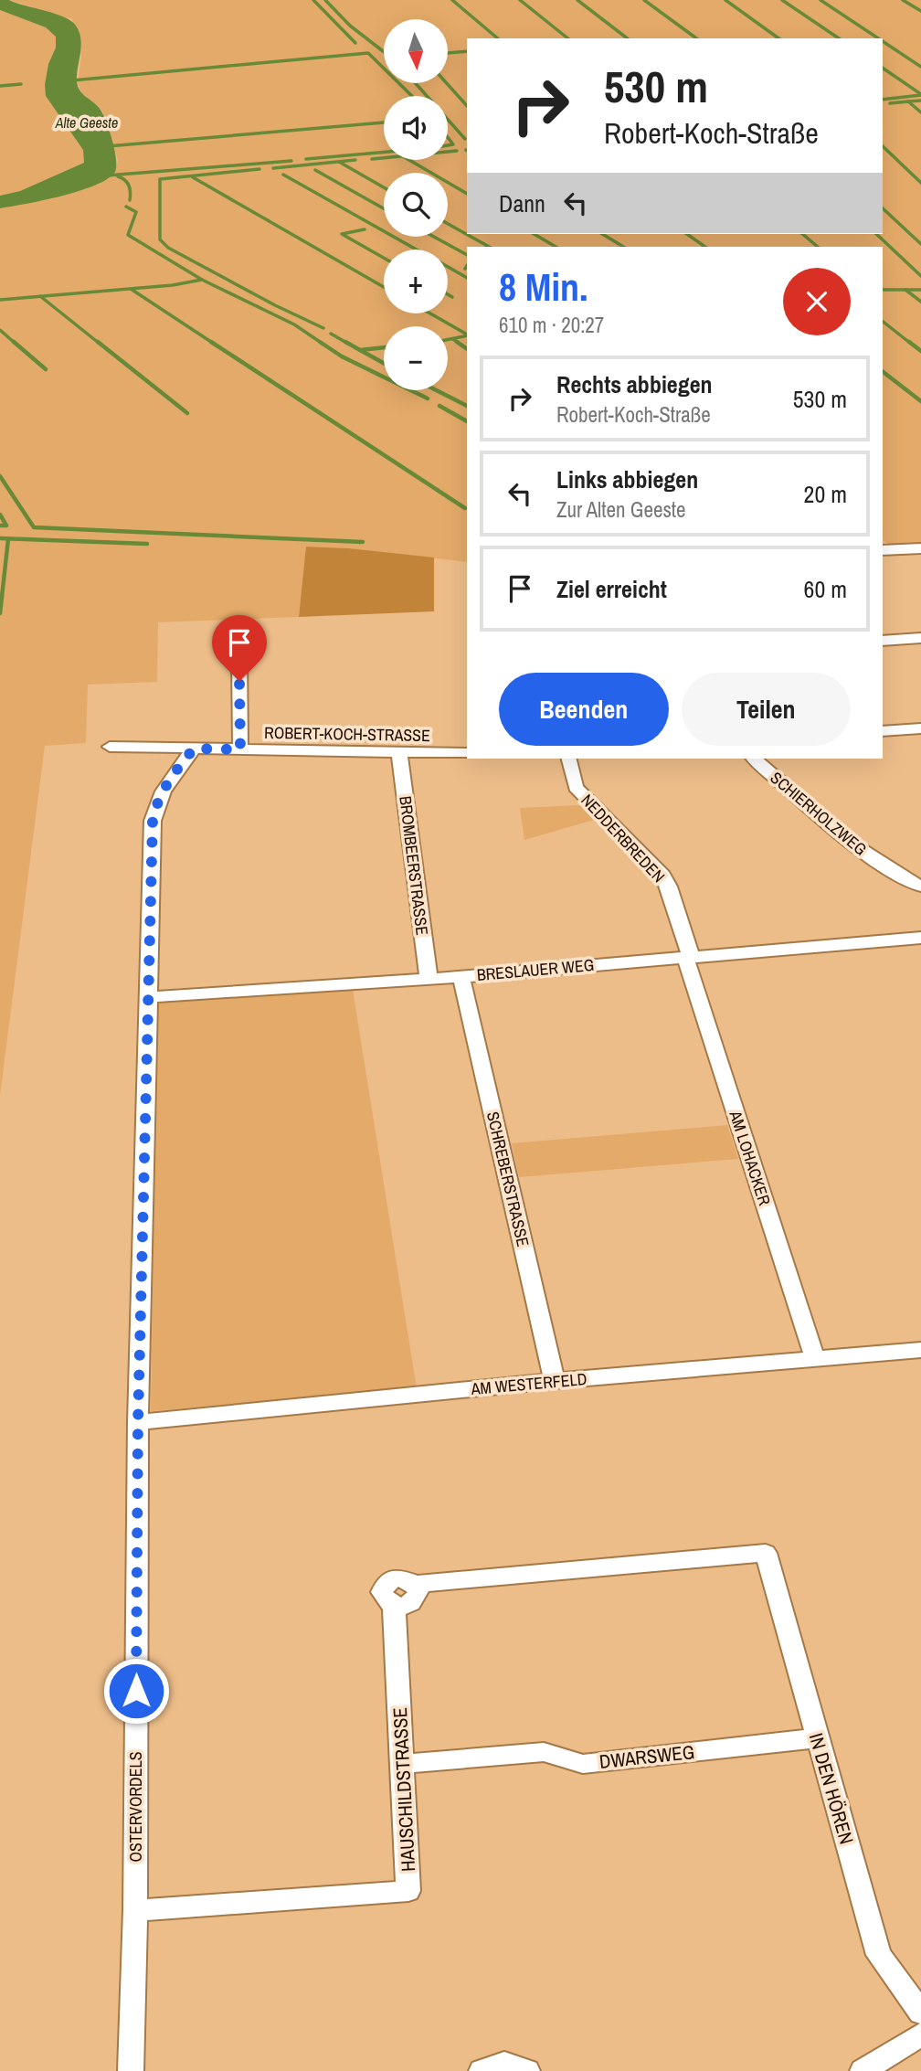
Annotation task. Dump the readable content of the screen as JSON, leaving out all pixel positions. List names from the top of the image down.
{
  "streets": {
    "street": [
      "ROBERT-KOCH-STRASSE",
      "SCHIERHOLZWEG",
      "NEDDERBREDEN",
      "BROMBEERSTRASSE",
      "BRESLAUER WEG",
      "AM LOHACKER",
      "SCHREBERSTRASSE",
      "AM WESTERFELD",
      "DWARSWEG",
      "IN DEN HÖREN",
      "HAUSCHILDSTRASSE",
      "OSTERVORDELS"
    ]
  },
  "crossings": [
    ["ROBERT-KOCH-STRASSE", "BROMBEERSTRASSE"],
    ["ROBERT-KOCH-STRASSE", "OSTERVORDELS"],
    ["NEDDERBREDEN", "BRESLAUER WEG"],
    ["NEDDERBREDEN", "AM LOHACKER"],
    ["BROMBEERSTRASSE", "BRESLAUER WEG"],
    ["BRESLAUER WEG", "AM LOHACKER"],
    ["BRESLAUER WEG", "SCHREBERSTRASSE"],
    ["BRESLAUER WEG", "OSTERVORDELS"],
    ["AM LOHACKER", "AM WESTERFELD"],
    ["SCHREBERSTRASSE", "AM WESTERFELD"],
    ["AM WESTERFELD", "OSTERVORDELS"],
    ["DWARSWEG", "IN DEN HÖREN"],
    ["DWARSWEG", "HAUSCHILDSTRASSE"],
    ["IN DEN HÖREN", "HAUSCHILDSTRASSE"],
    ["HAUSCHILDSTRASSE", "OSTERVORDELS"]
  ],
  "water": ["Alte Geeste"],
  "north": "bottom",
  "page": {
    "map_buttons": ["+", "−"],
    "turn": ["530 m", "Robert-Koch-Straße"],
    "then": "Dann",
    "heading": ["8 Min.", "610 m · 20:27"],
    "list": [
      {
        "name": "Rechts abbiegen",
        "note": "Robert-Koch-Straße",
        "value": "530 m"
      },
      {
        "name": "Links abbiegen",
        "note": "Zur Alten Geeste",
        "value": "20 m"
      },
      {
        "name": "Ziel erreicht",
        "value": "60 m"
      }
    ],
    "buttons": ["Beenden", "Teilen"]
  }
}
